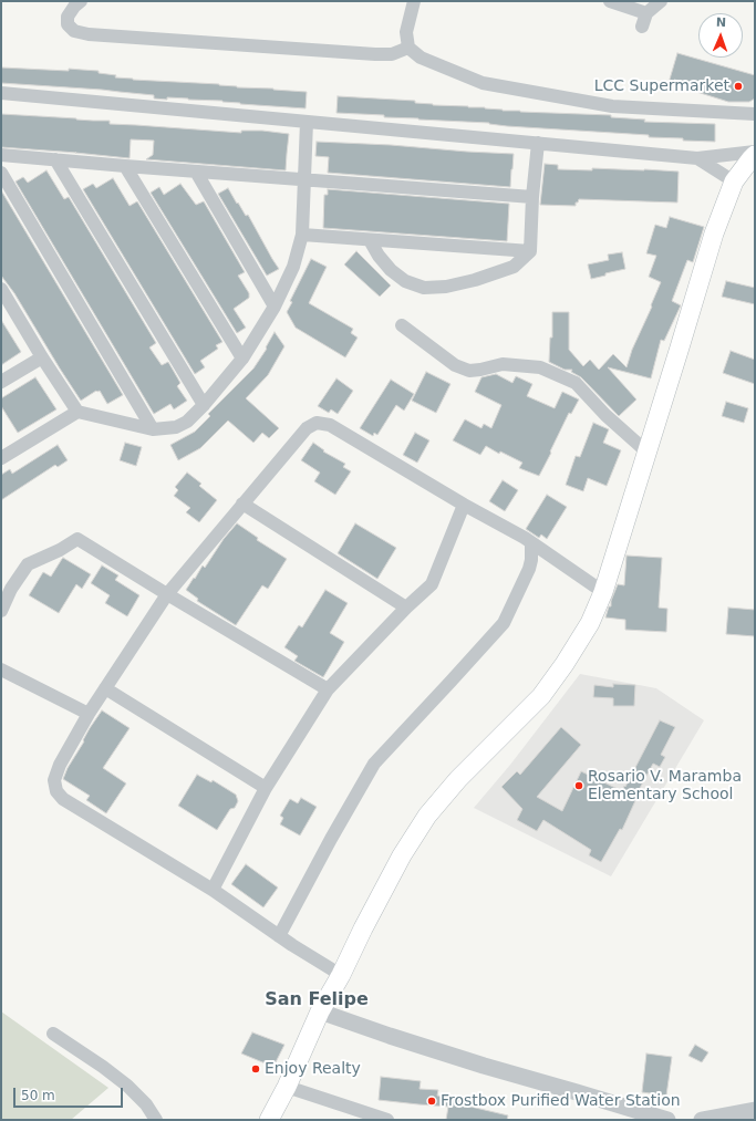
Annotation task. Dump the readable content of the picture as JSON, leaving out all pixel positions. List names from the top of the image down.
{
  "districts": ["San Felipe"],
  "places": [
    "LCC Supermarket",
    "Rosario V. Maramba Elementary School",
    "Enjoy Realty",
    "Frostbox Purified Water Station"
  ],
  "scale_bar": "50 m",
  "north": "top"
}
